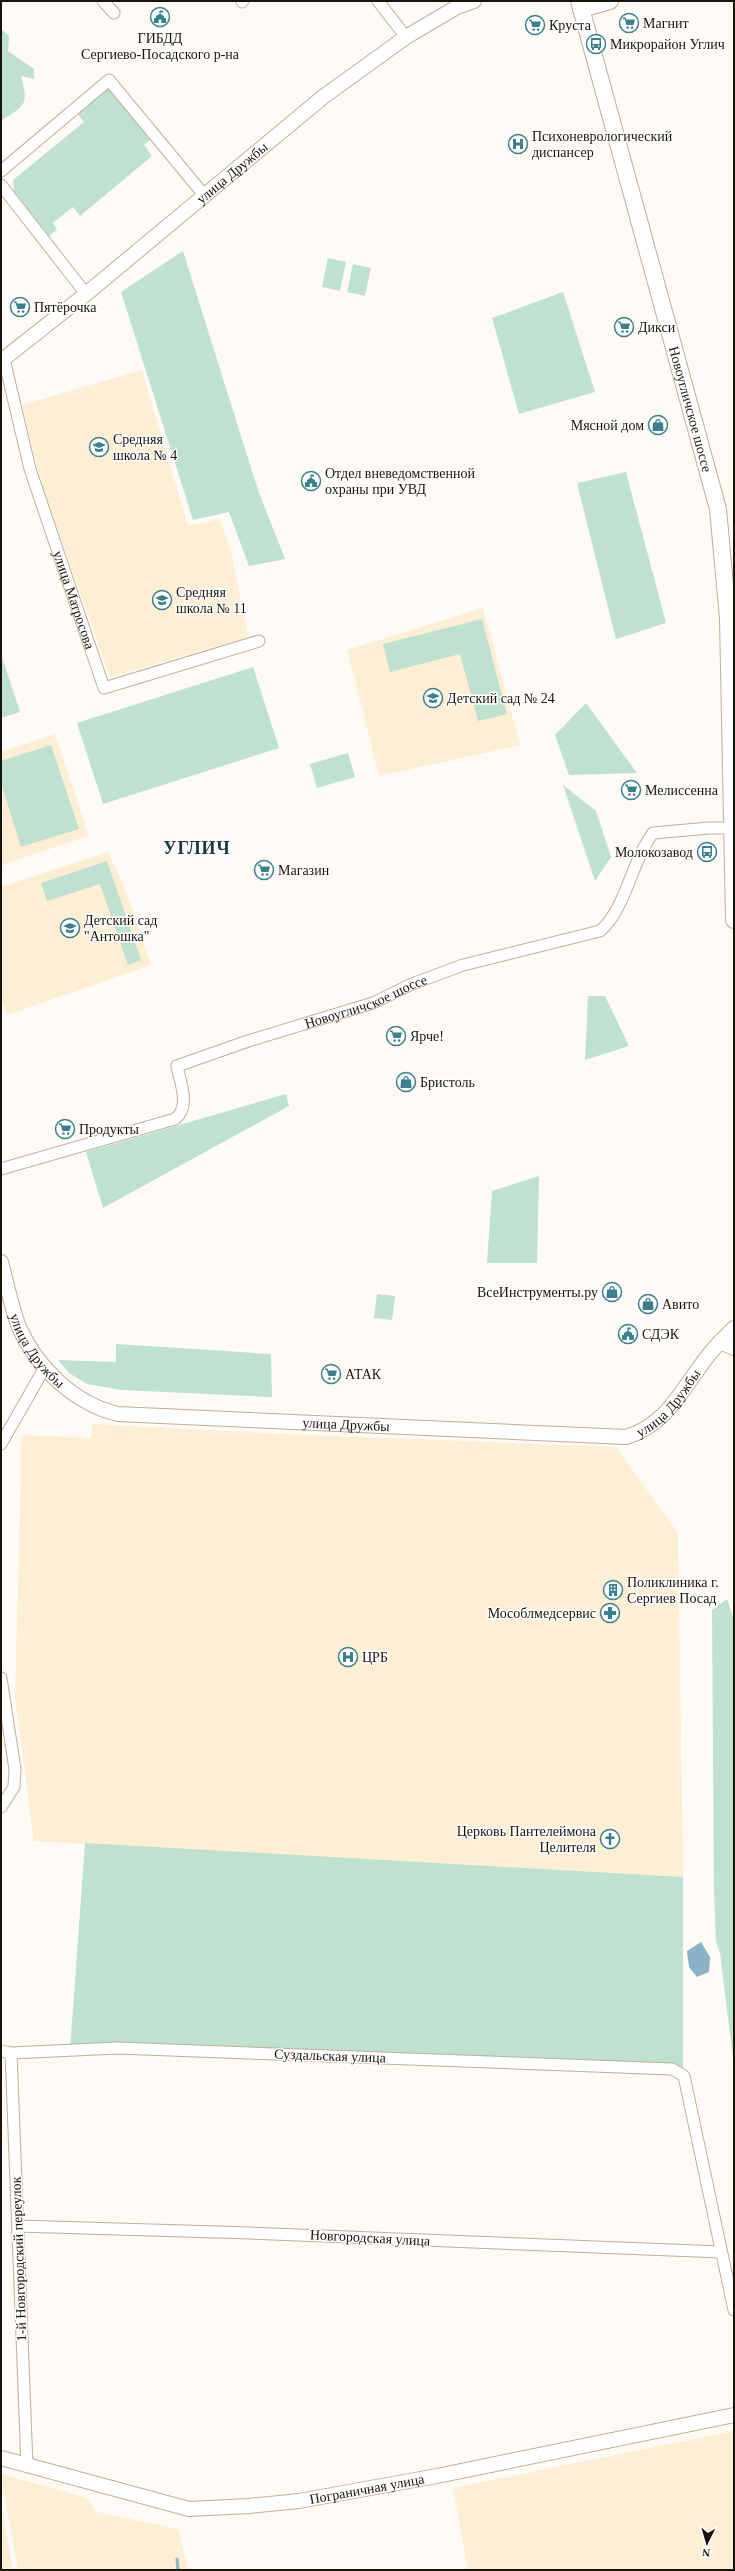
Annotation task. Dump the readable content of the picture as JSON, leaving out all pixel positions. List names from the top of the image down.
{
  "streets": {
    "main road": ["Новоугличское шоссе"],
    "street": [
      "улица Дружбы",
      "улица Матросова",
      "Суздальская улица",
      "Новгородская улица",
      "1-й Новгородский переулок",
      "Пограничная улица"
    ]
  },
  "crossings": [
    ["улица Дружбы", "улица Матросова"],
    ["Суздальская улица", "Новгородская улица"],
    ["Суздальская улица", "1-й Новгородский переулок"],
    ["Новгородская улица", "1-й Новгородский переулок"],
    ["1-й Новгородский переулок", "Пограничная улица"]
  ],
  "districts": ["УГЛИЧ"],
  "places": {
    "public building": ["ГИБДД Сергиево-Посадского р-на", "Отдел вневедомственной охраны при УВД", "СДЭК"],
    "supermarket": [
      "Магнит",
      "Круста",
      "Пятёрочка",
      "Дикси",
      "Мелиссенна",
      "Магазин",
      "Ярче!",
      "Продукты",
      "АТАК"
    ],
    "bus stop": ["Микрорайон Углич", "Молокозавод"],
    "hospital": ["Психоневрологический диспансер", "ЦРБ"],
    "shop": [
      "Мясной дом",
      "Бристоль",
      "ВсеИнструменты.ру",
      "Авито"
    ],
    "school or university": [
      "Средняя школа № 4",
      "Средняя школа № 11",
      "Детский сад № 24",
      "Детский сад \"Антошка\""
    ],
    "building": ["Поликлиника г. Сергиев Посад"],
    "pharmacy": ["Мособлмедсервис"],
    "church": ["Церковь Пантелеймона Целителя"]
  },
  "north": "bottom"
}
